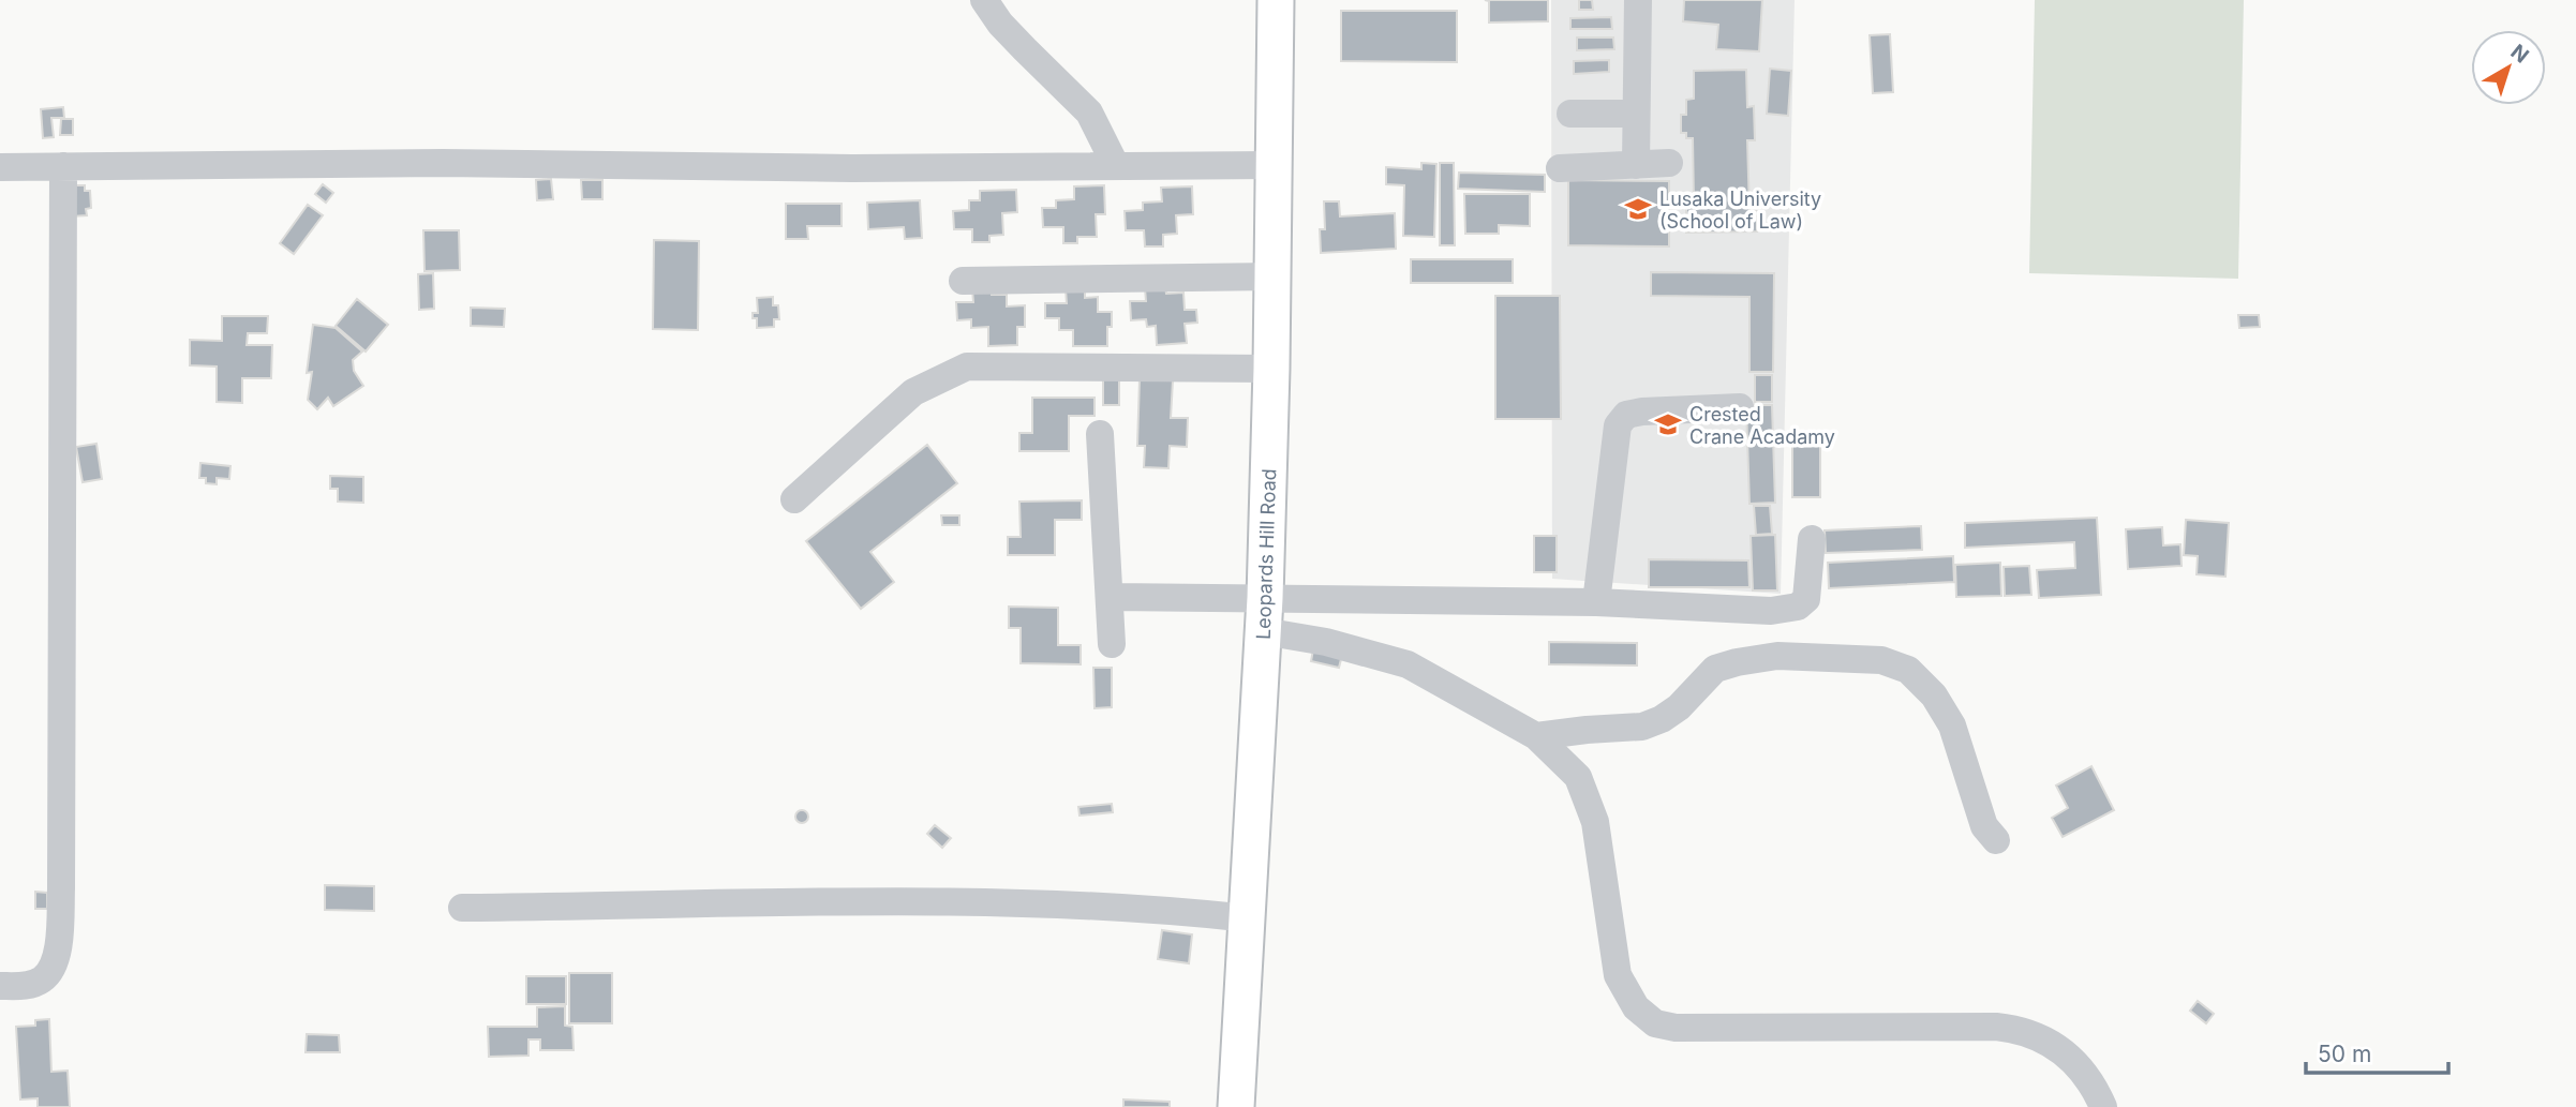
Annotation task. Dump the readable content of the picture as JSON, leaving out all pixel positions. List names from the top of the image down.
{
  "streets": {
    "main road": ["Leopards Hill Road"]
  },
  "places": {
    "school or university": ["Lusaka University (School of Law)", "Crested Crane Acadamy"]
  },
  "scale_bar": "50 m",
  "north": "top right"
}
